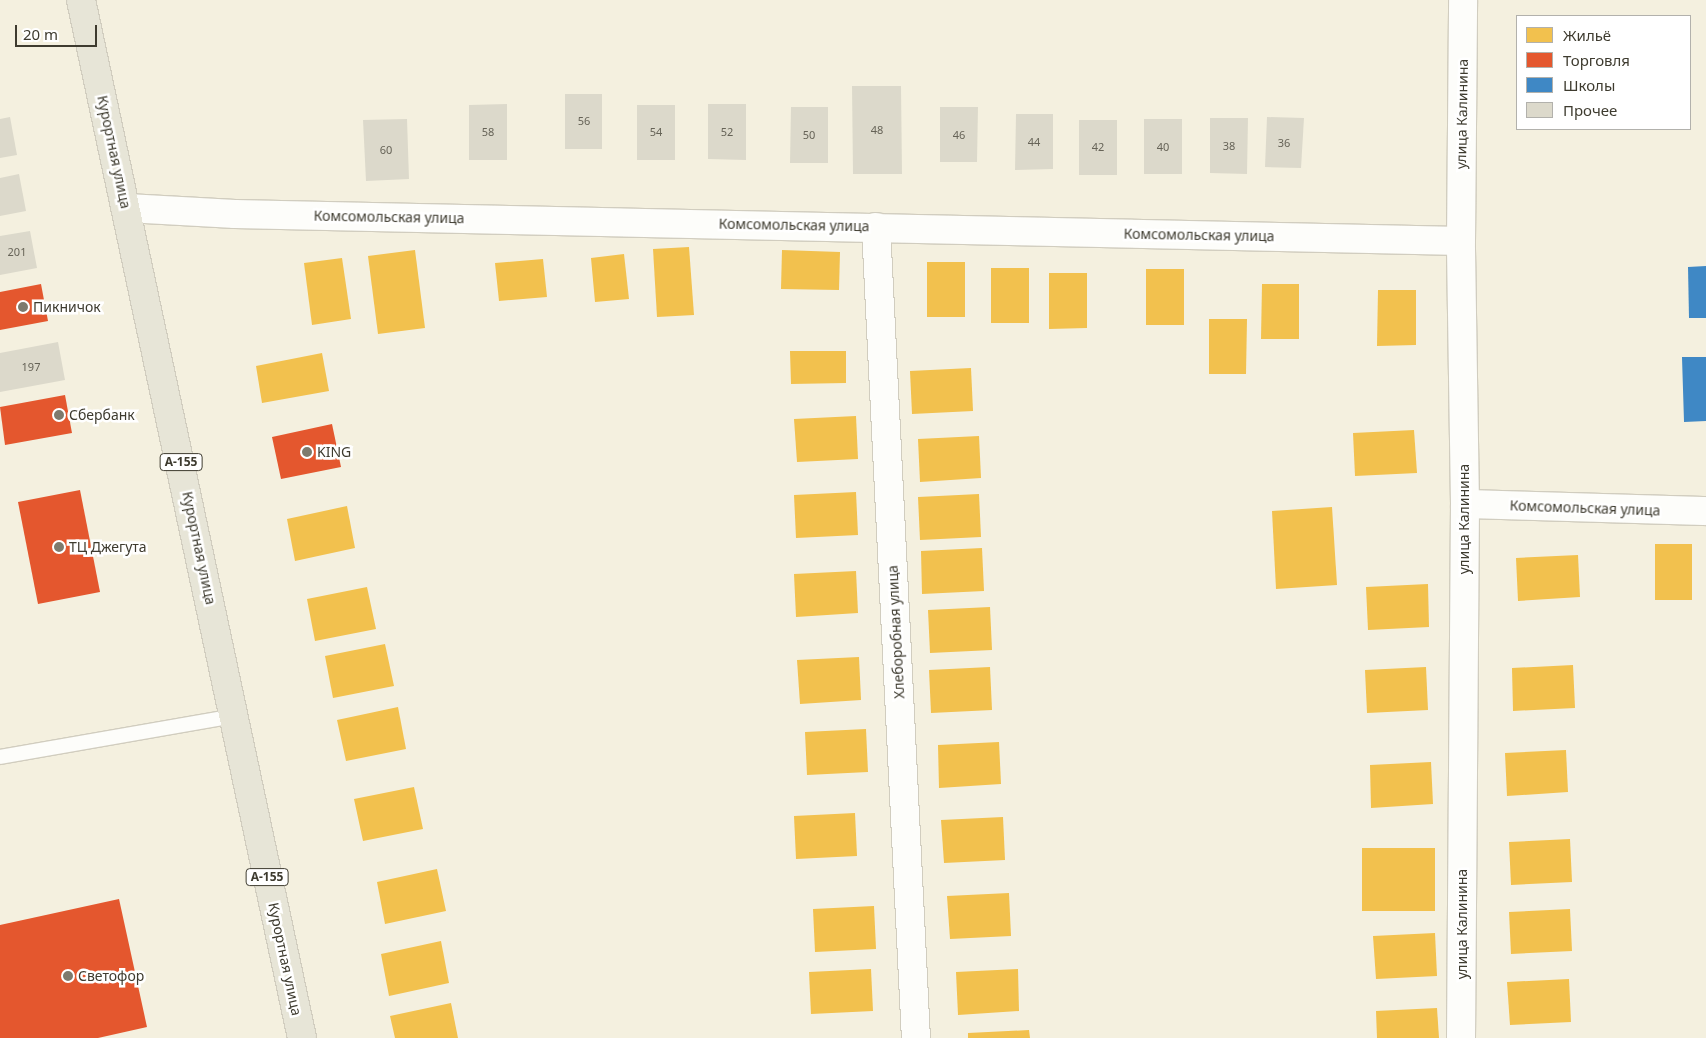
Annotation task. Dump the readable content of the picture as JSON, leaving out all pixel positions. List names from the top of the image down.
{
  "streets": {
    "main road": ["Курортная улица", "А-155"],
    "street": ["улица Калинина", "Комсомольская улица", "Хлеборобная улица"]
  },
  "crossings": [
    ["улица Калинина", "Комсомольская улица"],
    ["Курортная улица", "Комсомольская улица"],
    ["Комсомольская улица", "Хлеборобная улица"]
  ],
  "places": [
    "Пикничок",
    "Сбербанк",
    "KING",
    "ТЦ Джегута",
    "Светофор"
  ],
  "house_numbers": [
    "56",
    "48",
    "58",
    "54",
    "52",
    "50",
    "46",
    "44",
    "36",
    "38",
    "42",
    "40",
    "60",
    "201",
    "197"
  ],
  "legend": [
    "Жильё",
    "Торговля",
    "Школы",
    "Прочее"
  ],
  "scale_bar": "20 m"
}
